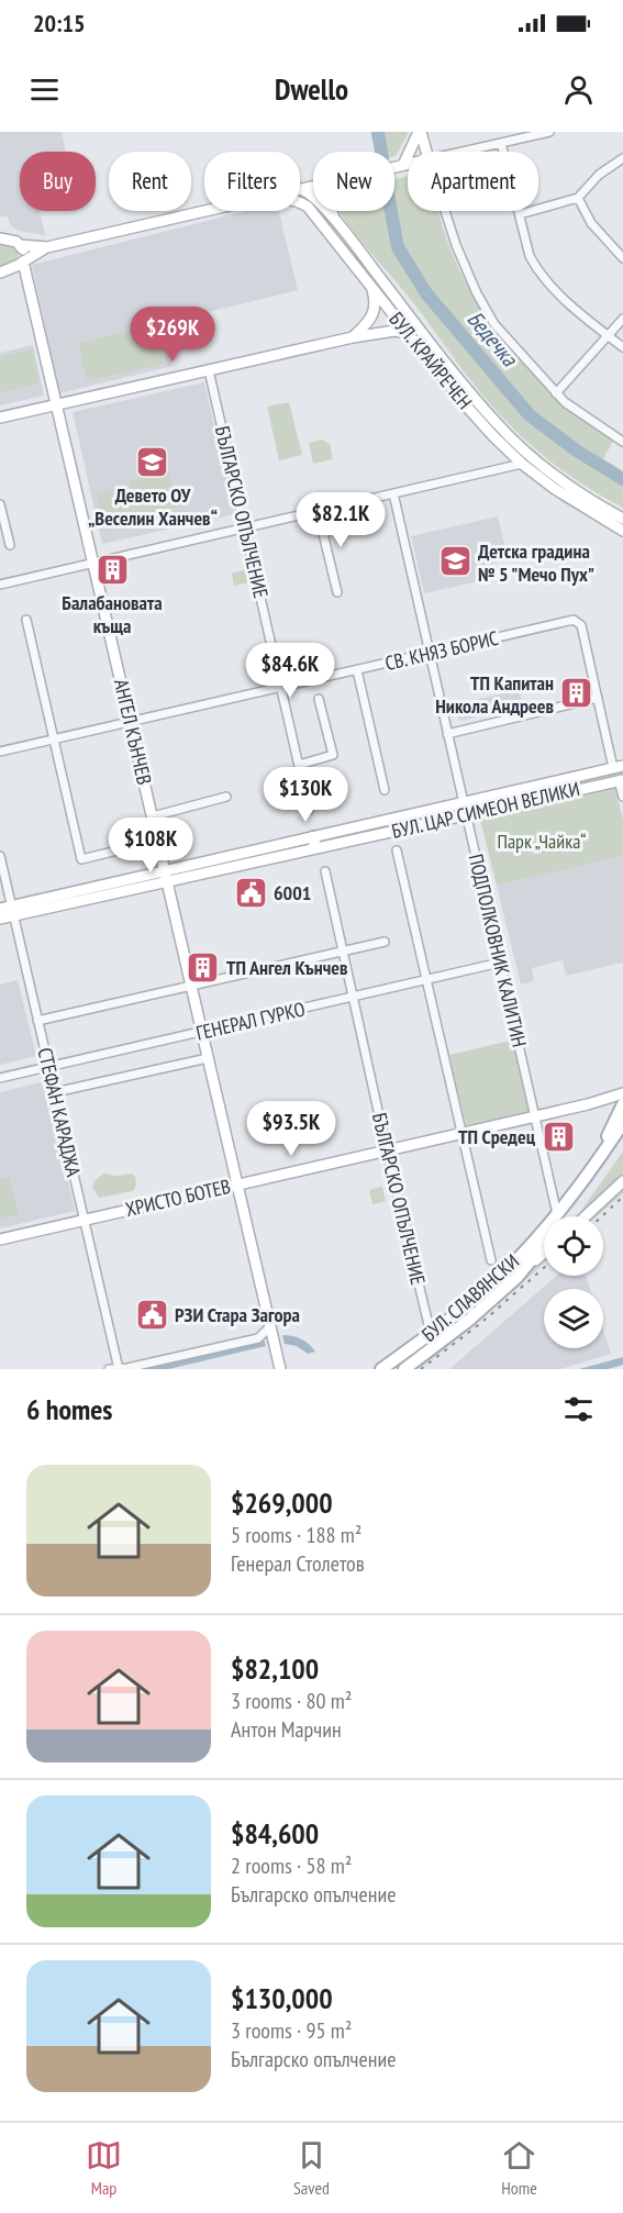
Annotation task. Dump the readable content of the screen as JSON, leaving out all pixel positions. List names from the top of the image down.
{
  "streets": {
    "main road": [
      "БУЛ. КРАЙРЕЧЕН",
      "АНГЕЛ КЪНЧЕВ",
      "БУЛ. ЦАР СИМЕОН ВЕЛИКИ",
      "ХРИСТО БОТЕВ",
      "БУЛ. СЛАВЯНСКИ"
    ],
    "street": [
      "БЪЛГАРСКО ОПЪЛЧЕНИЕ",
      "СВ. КНЯЗ БОРИС",
      "ПОДПОЛКОВНИК КАЛИТИН",
      "ГЕНЕРАЛ ГУРКО",
      "СТЕФАН КАРАДЖА"
    ]
  },
  "crossings": [
    ["БЪЛГАРСКО ОПЪЛЧЕНИЕ", "СВ. КНЯЗ БОРИС"],
    ["БЪЛГАРСКО ОПЪЛЧЕНИЕ", "ГЕНЕРАЛ ГУРКО"],
    ["БЪЛГАРСКО ОПЪЛЧЕНИЕ", "ХРИСТО БОТЕВ"],
    ["БЪЛГАРСКО ОПЪЛЧЕНИЕ", "БУЛ. СЛАВЯНСКИ"],
    ["СВ. КНЯЗ БОРИС", "АНГЕЛ КЪНЧЕВ"],
    ["СВ. КНЯЗ БОРИС", "ПОДПОЛКОВНИК КАЛИТИН"],
    ["АНГЕЛ КЪНЧЕВ", "БУЛ. ЦАР СИМЕОН ВЕЛИКИ"],
    ["АНГЕЛ КЪНЧЕВ", "ГЕНЕРАЛ ГУРКО"],
    ["АНГЕЛ КЪНЧЕВ", "ХРИСТО БОТЕВ"],
    ["БУЛ. ЦАР СИМЕОН ВЕЛИКИ", "ПОДПОЛКОВНИК КАЛИТИН"],
    ["БУЛ. ЦАР СИМЕОН ВЕЛИКИ", "СТЕФАН КАРАДЖА"],
    ["ПОДПОЛКОВНИК КАЛИТИН", "ГЕНЕРАЛ ГУРКО"],
    ["ПОДПОЛКОВНИК КАЛИТИН", "ХРИСТО БОТЕВ"],
    ["ПОДПОЛКОВНИК КАЛИТИН", "БУЛ. СЛАВЯНСКИ"],
    ["ГЕНЕРАЛ ГУРКО", "СТЕФАН КАРАДЖА"],
    ["СТЕФАН КАРАДЖА", "ХРИСТО БОТЕВ"]
  ],
  "water": ["Бедечка"],
  "parks": ["Парк „Чайка“"],
  "places": {
    "school or university": ["Девето ОУ „Веселин Ханчев“", "Детска градина № 5 \"Мечо Пух\""],
    "building": [
      "Балабановата къща",
      "ТП Капитан Никола Андреев",
      "ТП Ангел Кънчев",
      "ТП Средец"
    ],
    "public building": ["6001", "РЗИ Стара Загора"]
  },
  "page": {
    "status": "20:15",
    "header": "Dwello",
    "chip": [
      "Buy",
      "Rent",
      "Filters",
      "New",
      "Apartment"
    ],
    "price": [
      "$269K",
      "$82.1K",
      "$84.6K",
      "$130K",
      "$108K",
      "$93.5K"
    ],
    "heading": "6 homes",
    "list": [
      {
        "name": "$269,000",
        "note": "5 rooms · 188 m² · Генерал Столетов"
      },
      {
        "name": "$82,100",
        "note": "3 rooms · 80 m² · Антон Марчин"
      },
      {
        "name": "$84,600",
        "note": "2 rooms · 58 m² · Българско опълчение"
      },
      {
        "name": "$130,000",
        "note": "3 rooms · 95 m² · Българско опълчение"
      }
    ],
    "tabs": ["Map", "Saved", "Home"]
  }
}
